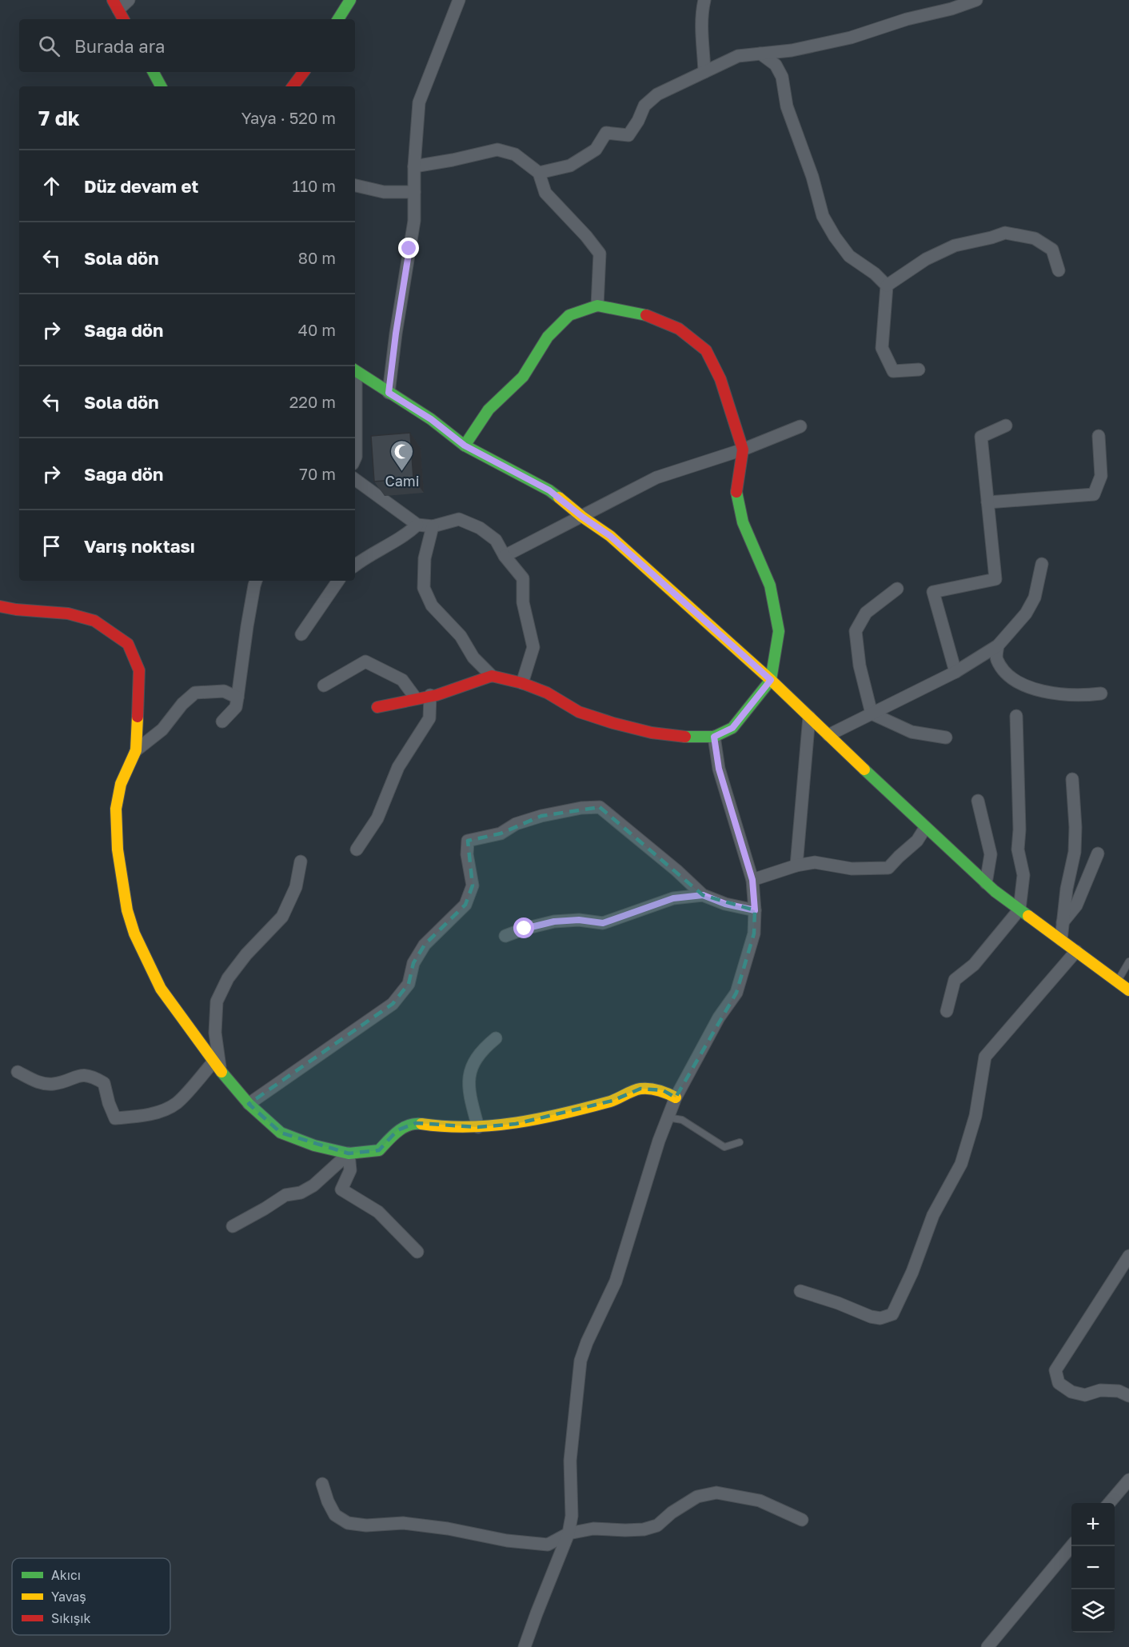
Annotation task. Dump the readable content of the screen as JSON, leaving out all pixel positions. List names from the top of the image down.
{
  "places": {
    "mosque": ["Cami"]
  },
  "legend": ["Akıcı", "Yavaş", "Sıkışık"],
  "page": {
    "search": "Burada ara",
    "heading": ["7 dk", "Yaya · 520 m"],
    "list": [
      ["Düz devam et", "110 m"],
      ["Sola dön", "80 m"],
      ["Sağa dön", "40 m"],
      ["Sola dön", "220 m"],
      ["Sağa dön", "70 m"],
      "Varış noktası"
    ],
    "map_buttons": ["+", "−"]
  }
}
